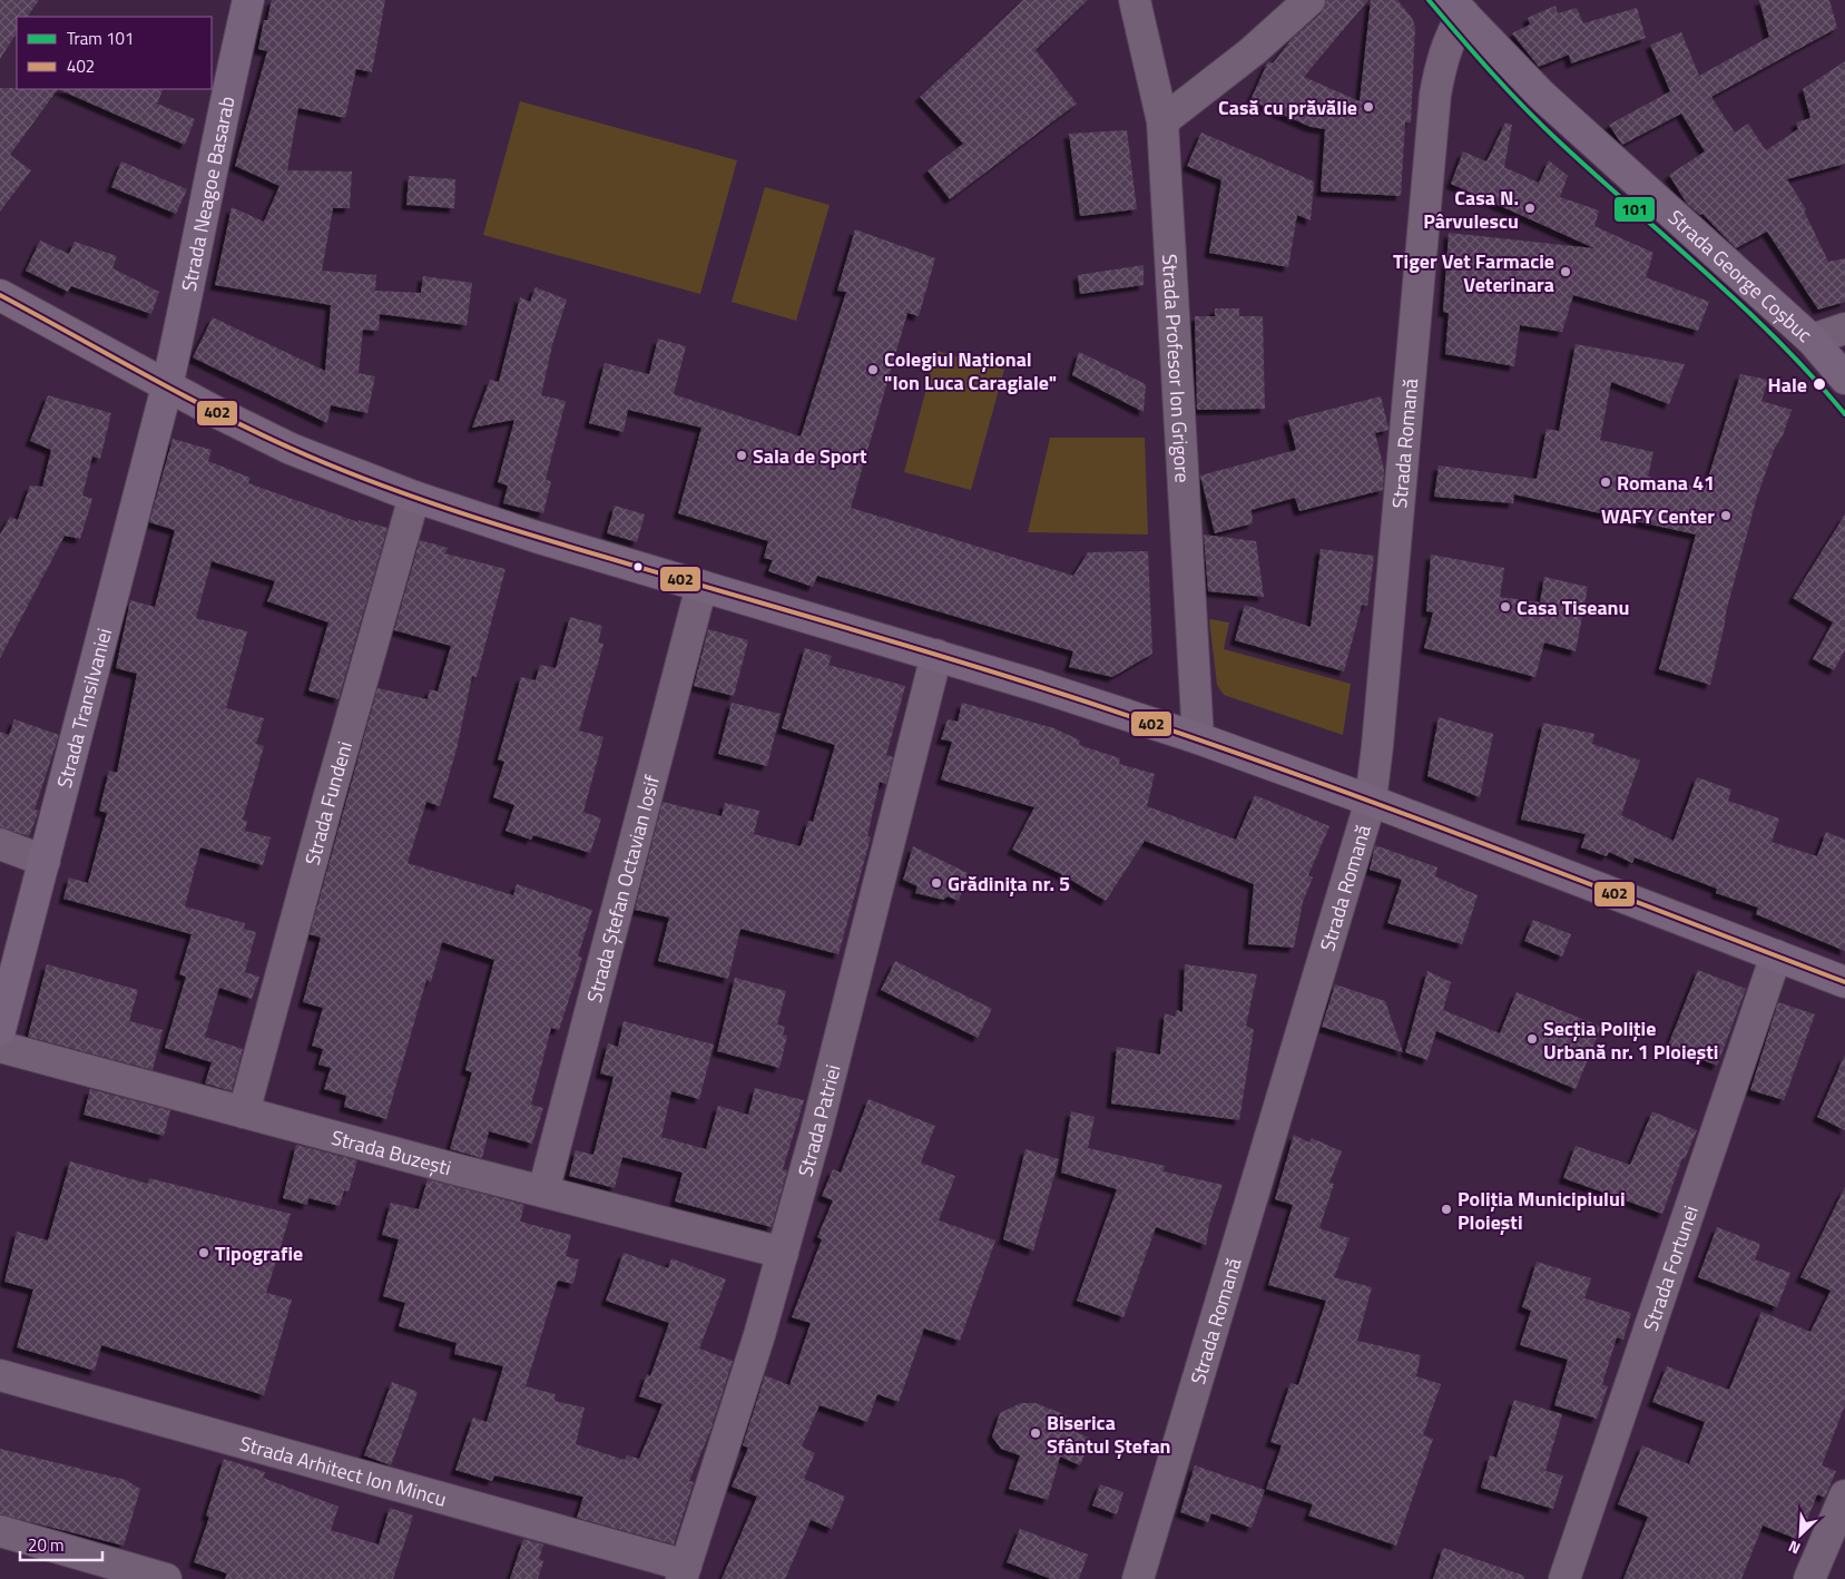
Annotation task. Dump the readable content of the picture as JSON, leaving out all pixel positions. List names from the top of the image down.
{
  "streets": {
    "main road": ["Strada Neagoe Basarab", "Strada George Coșbuc", "Strada Transilvaniei"],
    "street": [
      "Strada Profesor Ion Grigore",
      "Strada Romană",
      "Strada Fundeni",
      "Strada Ștefan Octavian Iosif",
      "Strada Patriei",
      "Strada Buzești",
      "Strada Fortunei",
      "Strada Arhitect Ion Mincu"
    ]
  },
  "crossings": [
    ["Strada Neagoe Basarab", "Strada Transilvaniei"],
    ["Strada George Coșbuc", "Strada Romană"],
    ["Strada Fundeni", "Strada Buzești"],
    ["Strada Ștefan Octavian Iosif", "Strada Buzești"],
    ["Strada Patriei", "Strada Buzești"],
    ["Strada Patriei", "Strada Arhitect Ion Mincu"]
  ],
  "places": [
    "Casă cu prăvălie",
    "Casa N. Pârvulescu",
    "Tiger Vet Farmacie Veterinara",
    "Colegiul Național \"Ion Luca Caragiale\"",
    "Hale",
    "Sala de Sport",
    "Romana 41",
    "WAFY Center",
    "Casa Tiseanu",
    "Grădinița nr. 5",
    "Secția Poliție Urbană nr. 1 Ploiești",
    "Poliţia Municipiului Ploieşti",
    "Tipografie",
    "Biserica Sfântul Ștefan"
  ],
  "lines": ["tram line 101", "transit line 402"],
  "legend": ["Tram 101", "402"],
  "scale_bar": "20 m",
  "north": "bottom left"
}
